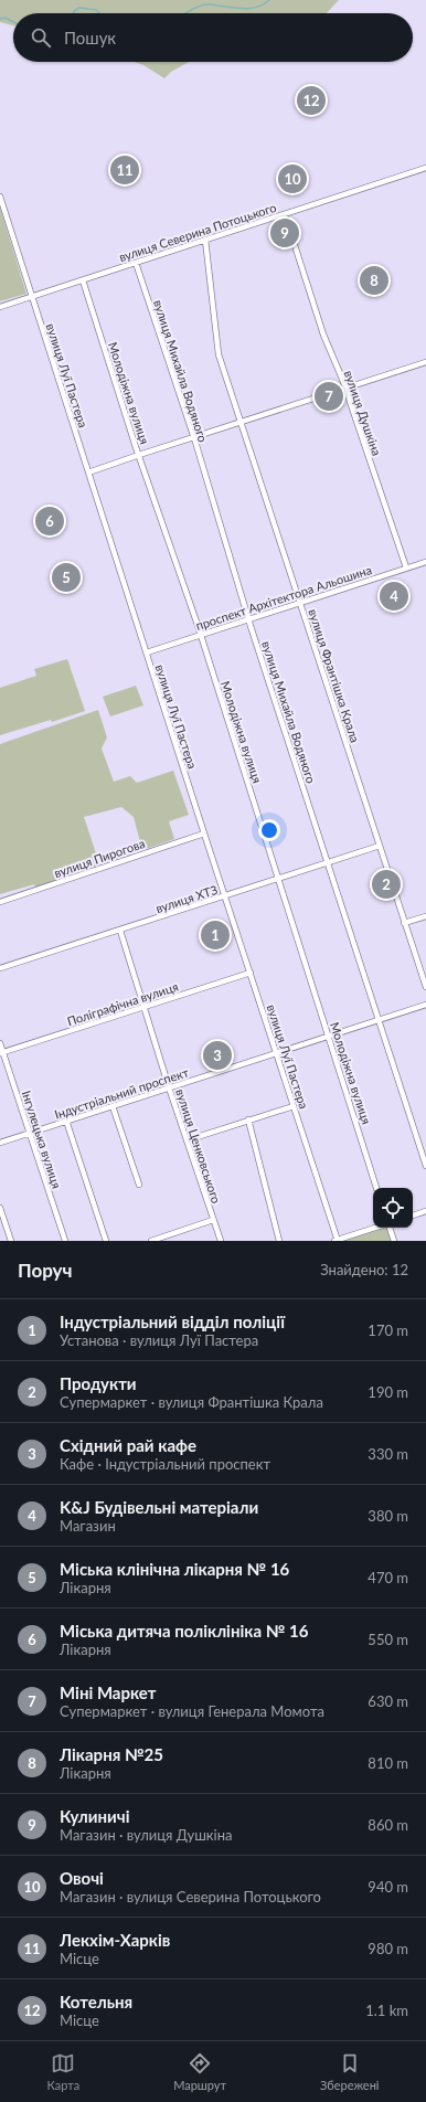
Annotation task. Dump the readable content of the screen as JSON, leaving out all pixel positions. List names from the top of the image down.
{
  "streets": {
    "street": [
      "вулиця Северина Потоцького",
      "вулиця Михайла Водяного",
      "вулиця Луї Пастера",
      "Молодіжна вулиця",
      "вулиця Душкіна",
      "проспект Архітектора Альошина",
      "вулиця Франтішка Крала",
      "вулиця Пирогова",
      "вулиця ХТЗ",
      "Поліграфічна вулиця",
      "Індустріальний проспект",
      "Інгулецька вулиця",
      "вулиця Ценковського"
    ]
  },
  "crossings": [
    ["вулиця Северина Потоцького", "вулиця Михайла Водяного"],
    ["вулиця Северина Потоцького", "вулиця Луї Пастера"],
    ["вулиця Северина Потоцького", "Молодіжна вулиця"],
    ["вулиця Северина Потоцького", "вулиця Душкіна"],
    ["вулиця Северина Потоцького", "вулиця Франтішка Крала"],
    ["вулиця Михайла Водяного", "проспект Архітектора Альошина"],
    ["вулиця Михайла Водяного", "вулиця ХТЗ"],
    ["вулиця Михайла Водяного", "Індустріальний проспект"],
    ["вулиця Луї Пастера", "проспект Архітектора Альошина"],
    ["вулиця Луї Пастера", "вулиця Пирогова"],
    ["вулиця Луї Пастера", "вулиця ХТЗ"],
    ["вулиця Луї Пастера", "Поліграфічна вулиця"],
    ["вулиця Луї Пастера", "Індустріальний проспект"],
    ["Молодіжна вулиця", "проспект Архітектора Альошина"],
    ["Молодіжна вулиця", "вулиця ХТЗ"],
    ["Молодіжна вулиця", "Індустріальний проспект"],
    ["вулиця Душкіна", "проспект Архітектора Альошина"],
    ["проспект Архітектора Альошина", "вулиця Франтішка Крала"],
    ["вулиця Франтішка Крала", "вулиця ХТЗ"],
    ["вулиця ХТЗ", "вулиця Ценковського"],
    ["Поліграфічна вулиця", "Інгулецька вулиця"],
    ["Поліграфічна вулиця", "вулиця Ценковського"],
    ["Індустріальний проспект", "Інгулецька вулиця"],
    ["Індустріальний проспект", "вулиця Ценковського"]
  ],
  "page": {
    "search": "Пошук",
    "pins": [
      "12",
      "11",
      "10",
      "9",
      "8",
      "7",
      "6",
      "5",
      "4",
      "2",
      "1",
      "3"
    ],
    "heading": ["Поруч", "Знайдено: 12"],
    "list": [
      {
        "mark": "1",
        "name": "Індустріальний відділ поліції",
        "note": "Установа · вулиця Луї Пастера",
        "value": "170 m"
      },
      {
        "mark": "2",
        "name": "Продукти",
        "note": "Супермаркет · вулиця Франтішка Крала",
        "value": "190 m"
      },
      {
        "mark": "3",
        "name": "Східний рай кафе",
        "note": "Кафе · Індустріальний проспект",
        "value": "330 m"
      },
      {
        "mark": "4",
        "name": "K&J Будівельні матеріали",
        "note": "Магазин",
        "value": "380 m"
      },
      {
        "mark": "5",
        "name": "Міська клінічна лікарня № 16",
        "note": "Лікарня",
        "value": "470 m"
      },
      {
        "mark": "6",
        "name": "Міська дитяча поліклініка № 16",
        "note": "Лікарня",
        "value": "550 m"
      },
      {
        "mark": "7",
        "name": "Міні Маркет",
        "note": "Супермаркет · вулиця Генерала Момота",
        "value": "630 m"
      },
      {
        "mark": "8",
        "name": "Лікарня №25",
        "note": "Лікарня",
        "value": "810 m"
      },
      {
        "mark": "9",
        "name": "Кулиничі",
        "note": "Магазин · вулиця Душкіна",
        "value": "860 m"
      },
      {
        "mark": "10",
        "name": "Овочі",
        "note": "Магазин · вулиця Северина Потоцького",
        "value": "940 m"
      },
      {
        "mark": "11",
        "name": "Лекхім-Харків",
        "note": "Місце",
        "value": "980 m"
      },
      {
        "mark": "12",
        "name": "Котельня",
        "note": "Місце",
        "value": "1.1 km"
      }
    ],
    "nav": ["Карта", "Маршрут", "Збережені"]
  }
}
